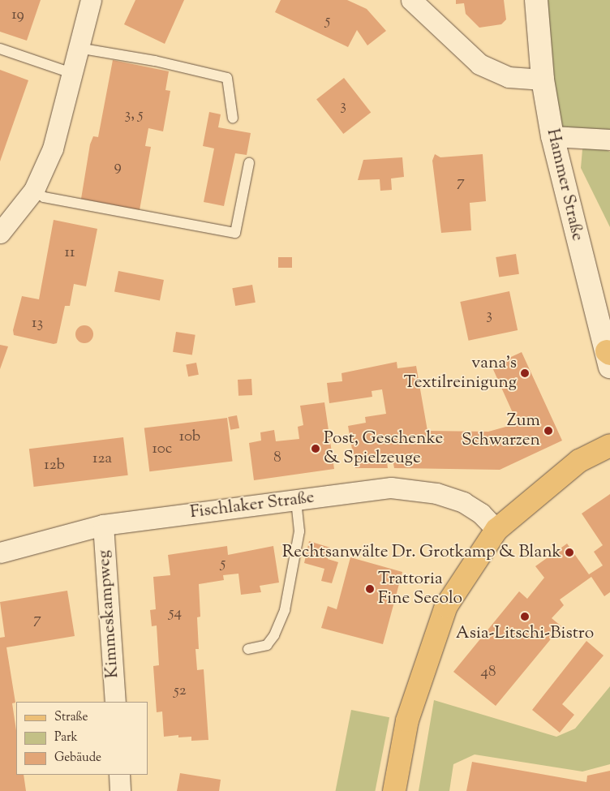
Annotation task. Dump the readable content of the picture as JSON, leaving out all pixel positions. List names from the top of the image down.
{
  "streets": {
    "main road": ["Hammer Straße"],
    "street": ["Fischlaker Straße", "Kimmeskampweg"]
  },
  "crossings": [
    ["Fischlaker Straße", "Kimmeskampweg"]
  ],
  "places": [
    "vana's Textilreinigung",
    "Zum Schwarzen",
    "Post, Geschenke & Spielzeuge",
    "Rechtsanwälte Dr. Grotkamp & Blank",
    "Trattoria Fine Secolo",
    "Asia-Litschi-Bistro"
  ],
  "house_numbers": [
    "19",
    "5",
    "3",
    "3, 5",
    "9",
    "7",
    "11",
    "3",
    "13",
    "10b",
    "10c",
    "8",
    "12a",
    "12b",
    "5",
    "54",
    "7",
    "48",
    "52"
  ],
  "legend": ["Straße", "Park", "Gebäude"]
}
